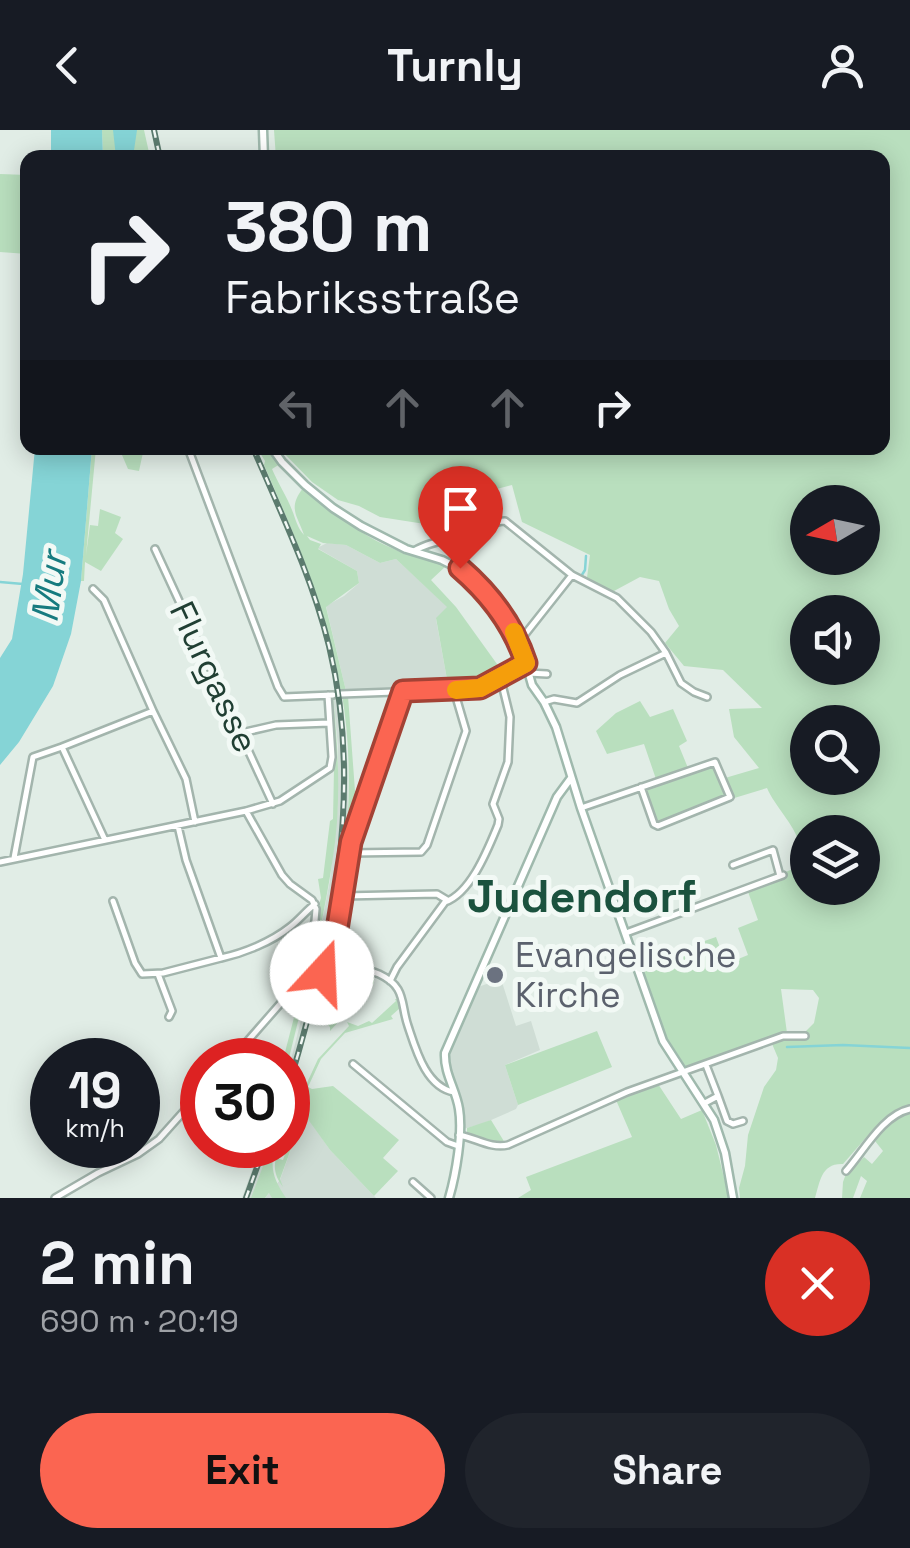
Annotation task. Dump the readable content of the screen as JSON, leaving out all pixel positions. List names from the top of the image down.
{
  "streets": {
    "street": ["Flurgasse"]
  },
  "districts": ["Judendorf"],
  "water": ["Mur"],
  "places": ["Evangelische Kirche"],
  "north": "left",
  "page": {
    "header": "Turnly",
    "turn": ["380 m", "Fabriksstraße"],
    "speed": "19 km/h",
    "limit": "30",
    "heading": ["2 min", "690 m · 20:19"],
    "buttons": ["Exit", "Share"]
  }
}
